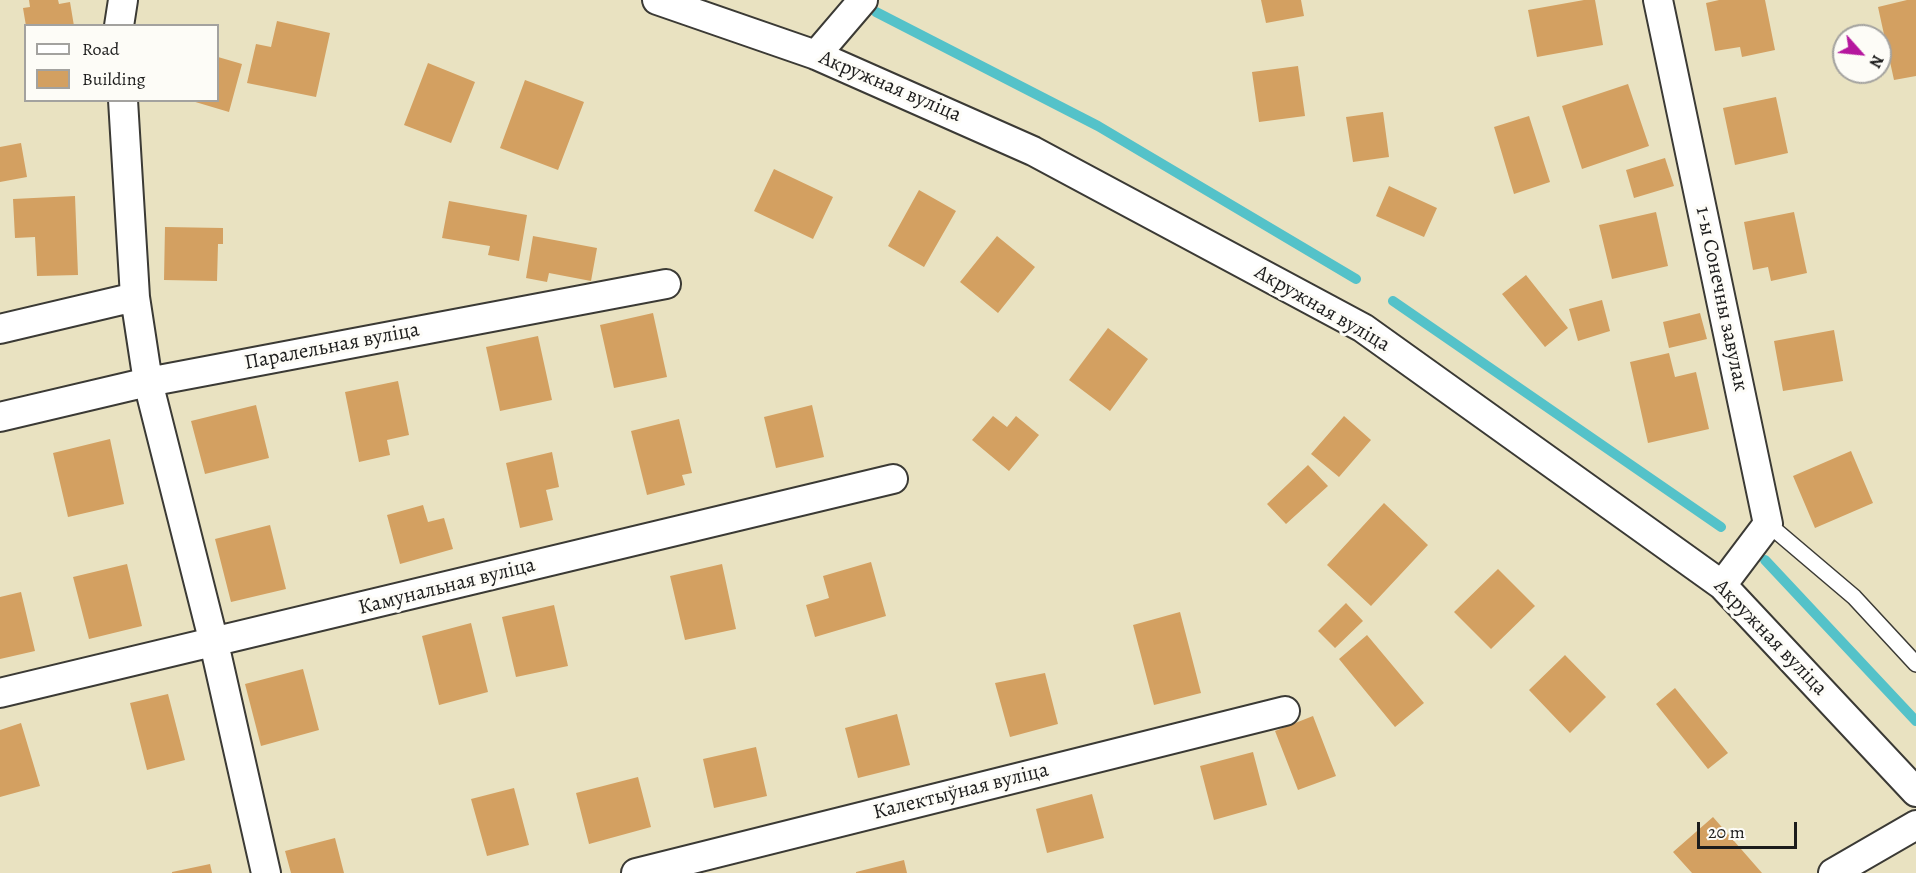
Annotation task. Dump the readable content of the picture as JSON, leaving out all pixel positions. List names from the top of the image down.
{
  "streets": {
    "street": [
      "Акружная вуліца",
      "1-ы Сонечны завулак",
      "Паралельная вуліца",
      "Камунальная вуліца",
      "Калектыўная вуліца"
    ]
  },
  "legend": ["Road", "Building"],
  "scale_bar": "20 m",
  "north": "bottom right"
}
